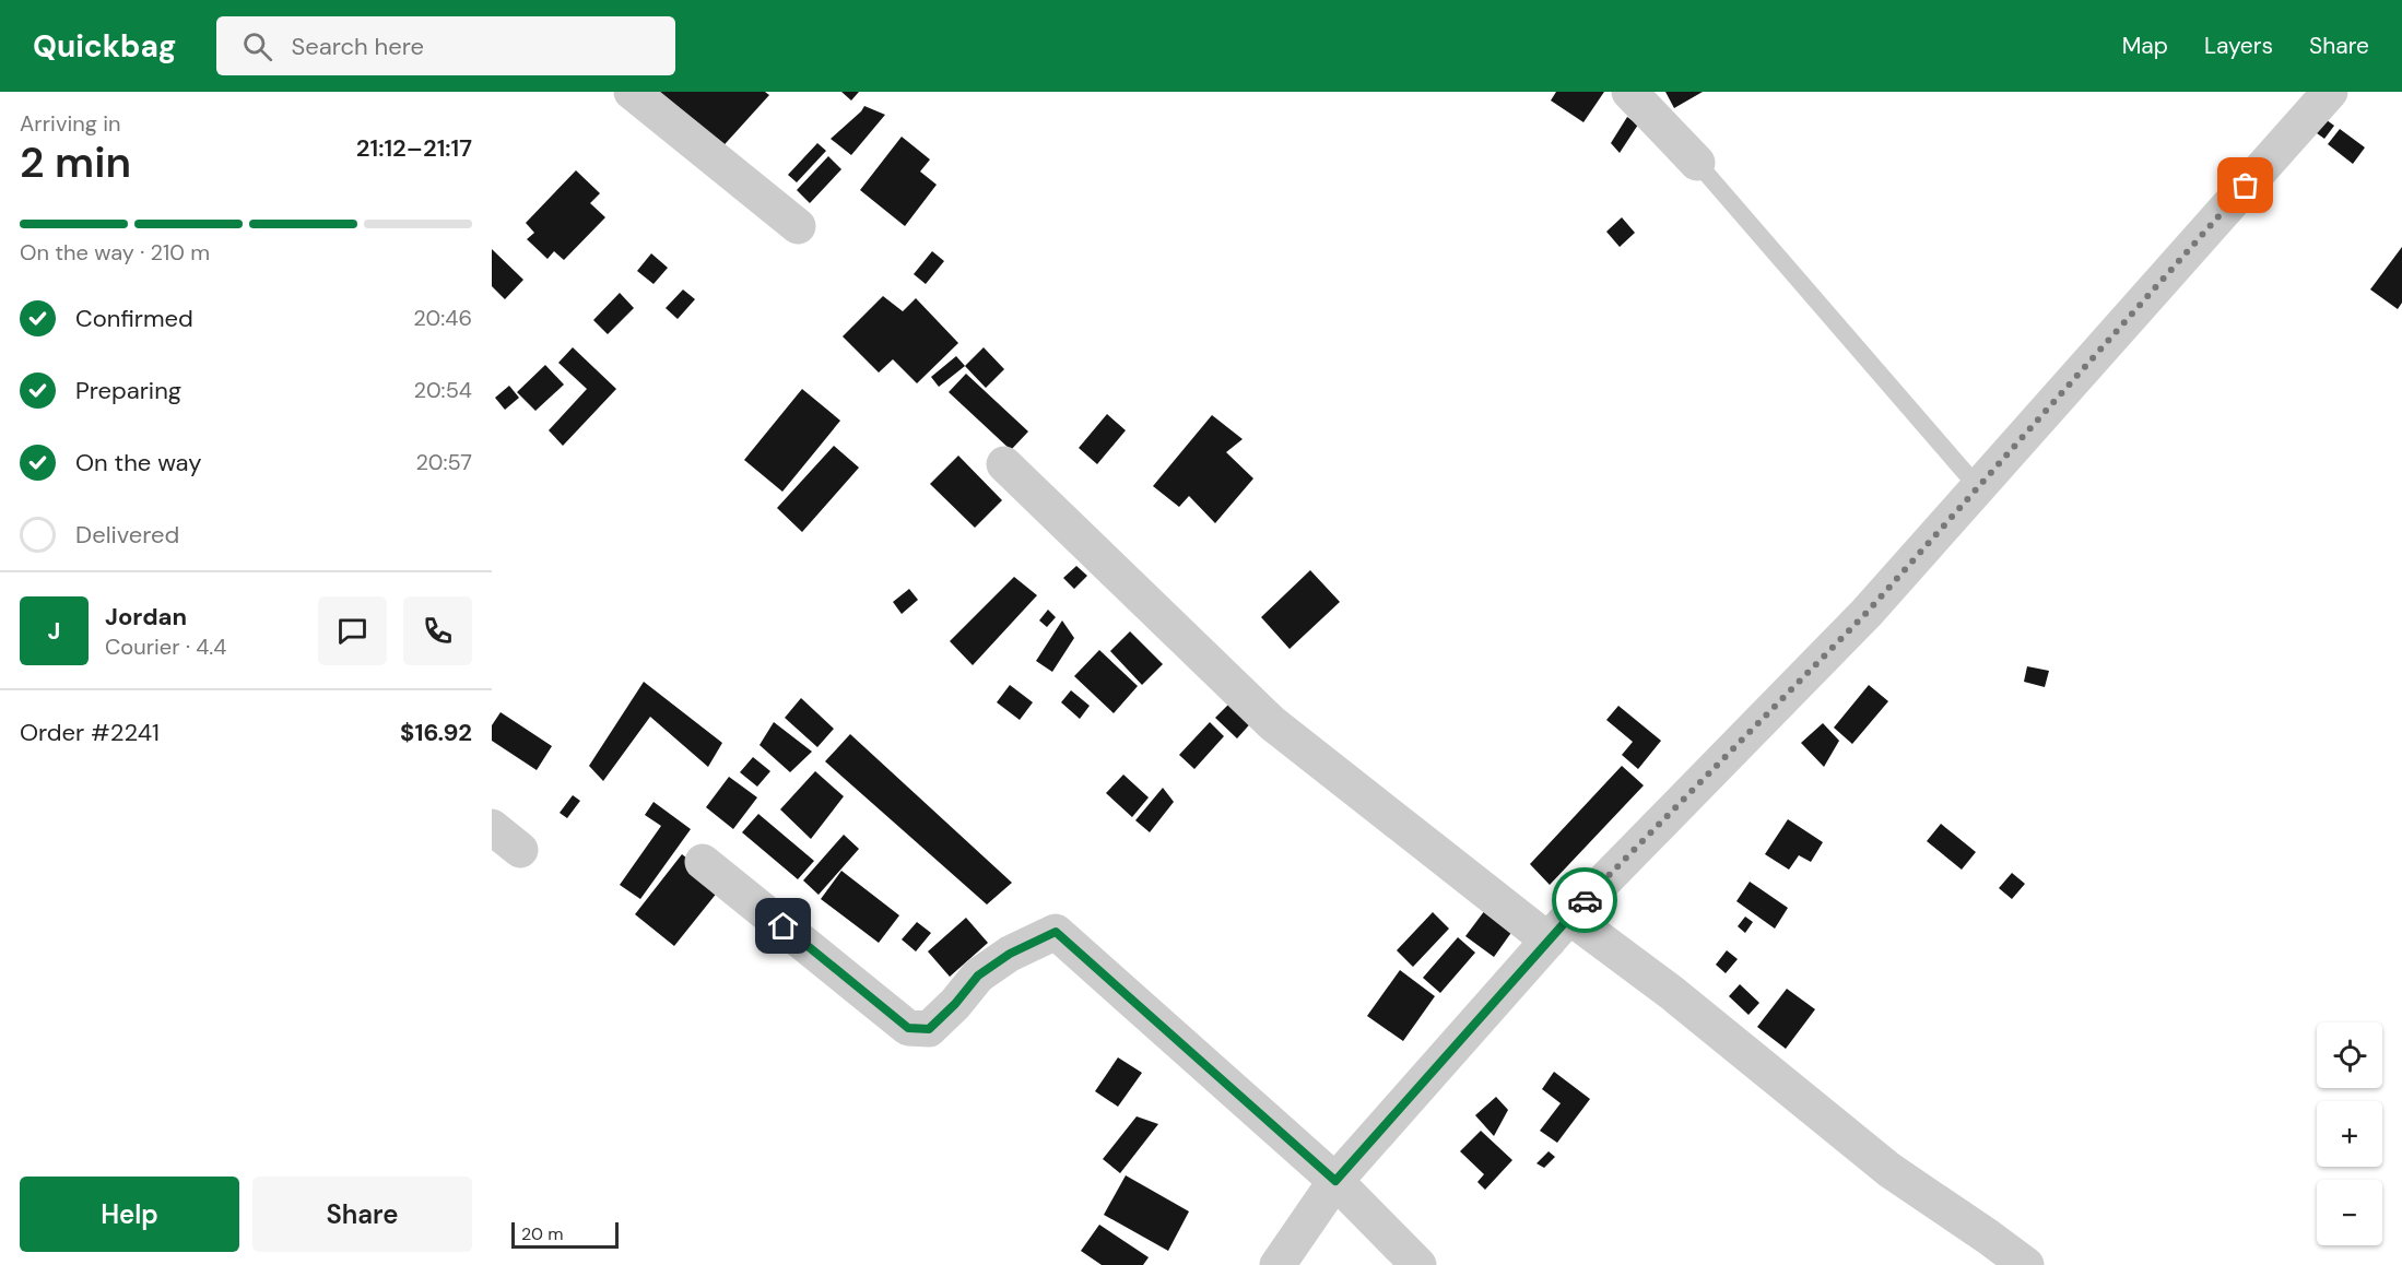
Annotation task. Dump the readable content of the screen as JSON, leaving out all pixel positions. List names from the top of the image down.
{
  "scale_bar": "20 m",
  "page": {
    "header": "Quickbag",
    "search": "Search here",
    "nav": ["Map", "Layers", "Share"],
    "heading": ["2 min", "Arriving in", "21:12–21:17"],
    "panel": [
      "Jordan",
      "Courier · 4.4",
      "Order #2241",
      "$16.92"
    ],
    "bar": "On the way · 210 m",
    "list": [
      ["Confirmed", "20:46"],
      ["Preparing", "20:54"],
      ["On the way", "20:57"],
      "Delivered"
    ],
    "round": "J",
    "map_buttons": ["+", "−"],
    "buttons": ["Help", "Share"],
    "scale": "20 m"
  }
}
